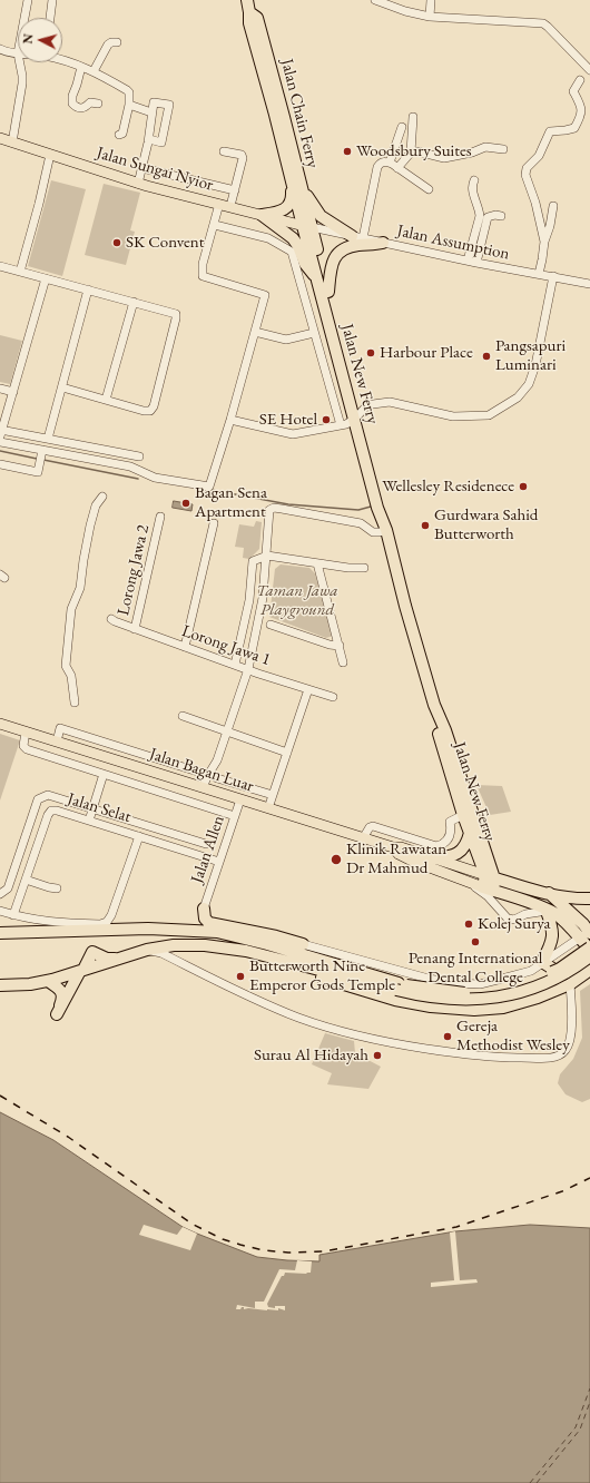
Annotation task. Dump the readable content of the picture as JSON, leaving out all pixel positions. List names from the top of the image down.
{
  "streets": {
    "highway": ["Jalan Chain Ferry", "Jalan New Ferry"],
    "main road": ["Jalan Sungai Nyior", "Jalan Bagan Luar"],
    "street": [
      "Jalan Assumption",
      "Lorong Jawa 2",
      "Lorong Jawa 1",
      "Jalan Selat",
      "Jalan Allen"
    ]
  },
  "crossings": [
    ["Jalan Chain Ferry", "Jalan Sungai Nyior"],
    ["Jalan Chain Ferry", "Jalan Assumption"],
    ["Jalan Chain Ferry", "Jalan New Ferry"],
    ["Jalan Sungai Nyior", "Jalan Assumption"],
    ["Jalan Sungai Nyior", "Jalan New Ferry"],
    ["Jalan Assumption", "Jalan New Ferry"],
    ["Jalan New Ferry", "Jalan Bagan Luar"],
    ["Lorong Jawa 2", "Lorong Jawa 1"],
    ["Jalan Bagan Luar", "Jalan Allen"],
    ["Jalan Selat", "Jalan Allen"]
  ],
  "parks": ["Taman Jawa Playground"],
  "places": [
    "Woodsbury Suites",
    "SK Convent",
    "Harbour Place",
    "Pangsapuri Luminari",
    "SE Hotel",
    "Wellesley Residenece",
    "Bagan Sena Apartment",
    "Gurdwara Sahid Butterworth",
    "Klinik Rawatan Dr Mahmud",
    "Kolej Surya",
    "Penang International Dental College",
    "Butterworth Nine Emperor Gods Temple",
    "Gereja Methodist Wesley",
    "Surau Al Hidayah"
  ],
  "north": "left"
}
